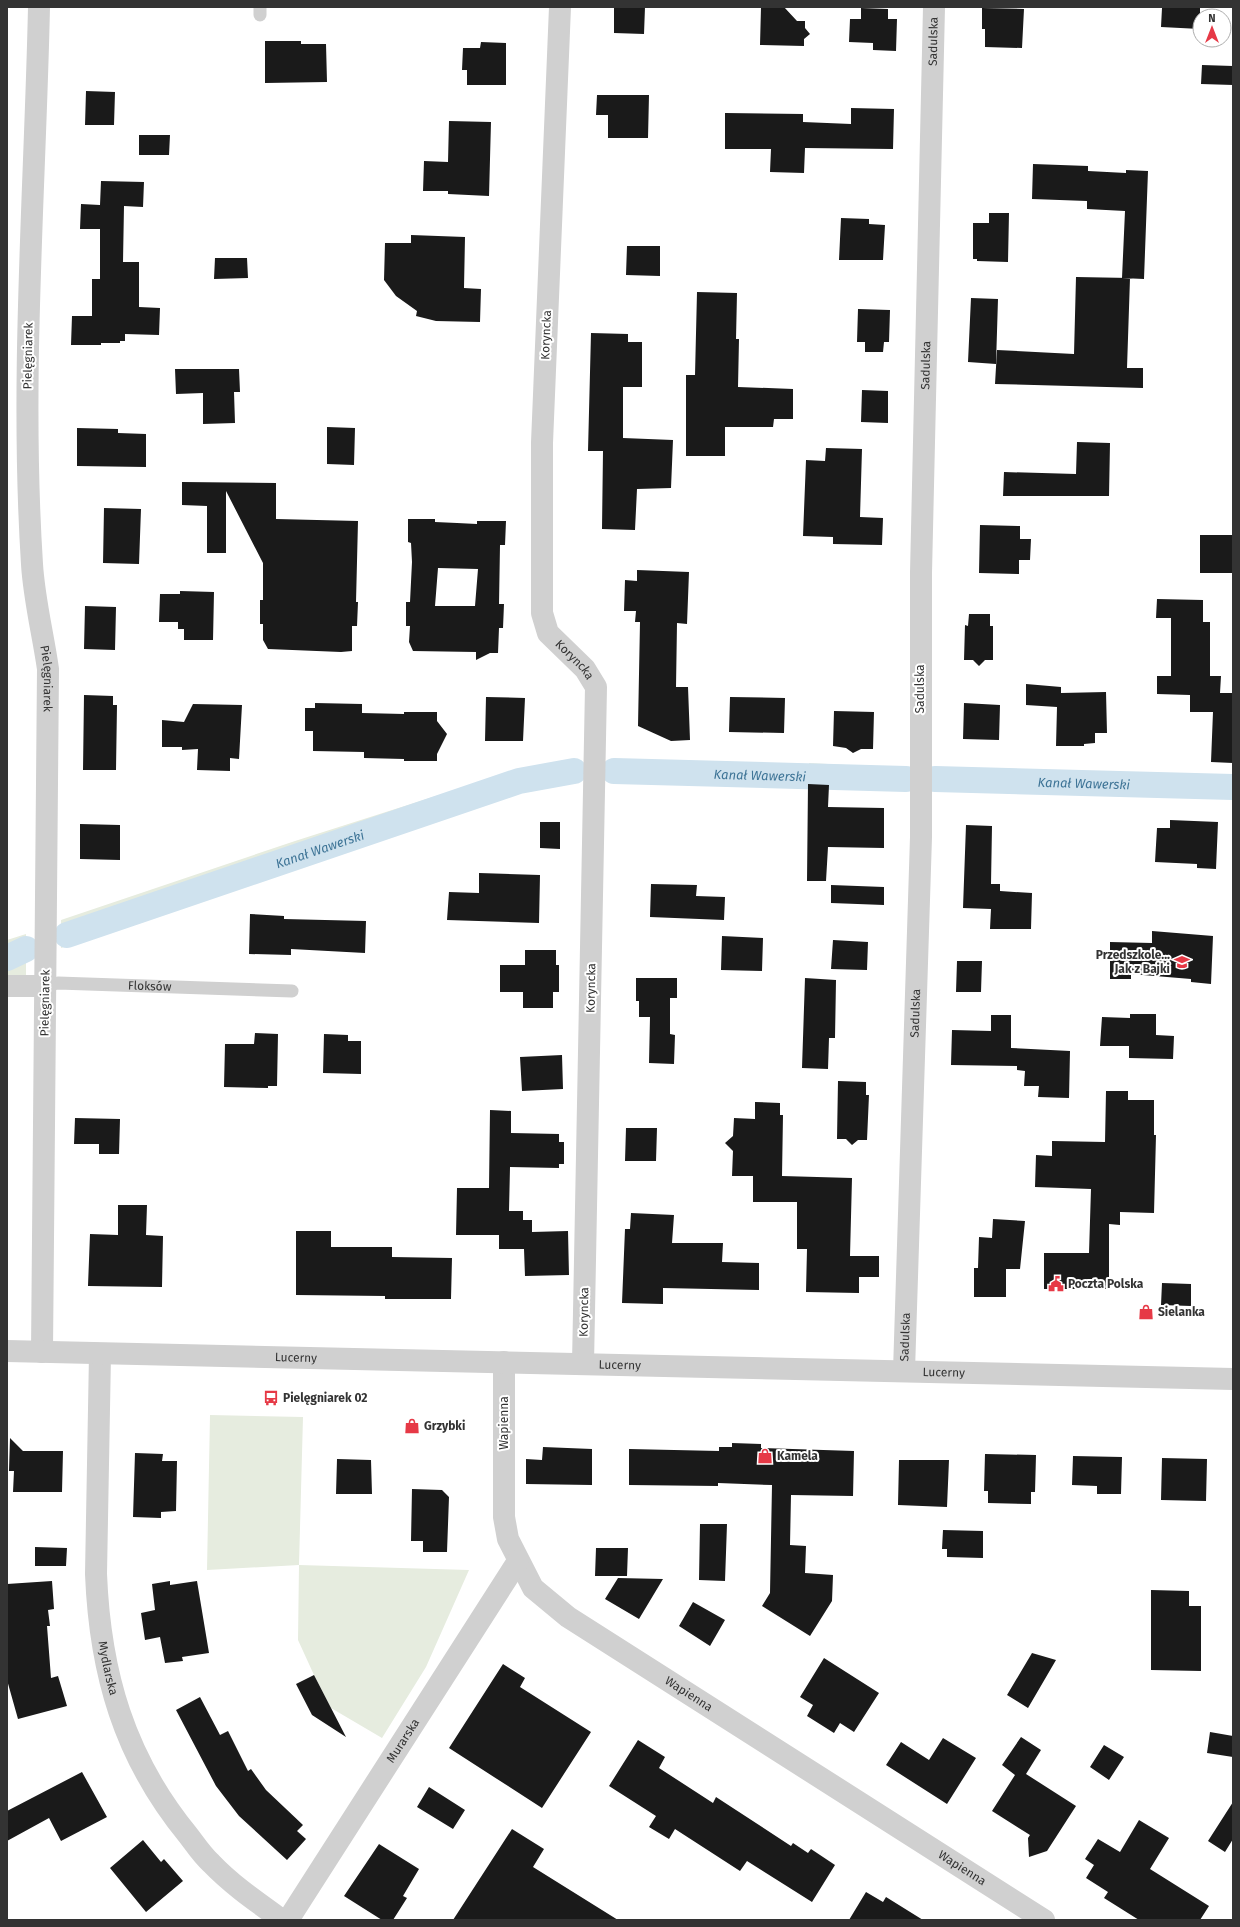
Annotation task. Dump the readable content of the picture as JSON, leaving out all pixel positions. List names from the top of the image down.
{
  "streets": {
    "street": [
      "Sadulska",
      "Koryncka",
      "Pielęgniarek",
      "Floksów",
      "Lucerny",
      "Wapienna",
      "Mydlarska",
      "Murarska"
    ]
  },
  "crossings": [
    ["Sadulska", "Lucerny"],
    ["Koryncka", "Lucerny"],
    ["Pielęgniarek", "Floksów"],
    ["Pielęgniarek", "Lucerny"],
    ["Lucerny", "Wapienna"],
    ["Lucerny", "Mydlarska"],
    ["Wapienna", "Murarska"]
  ],
  "water": ["Kanał Wawerski"],
  "places": {
    "school or university": ["Przedszkole... Jak z Bajki"],
    "public building": ["Poczta Polska"],
    "shop": ["Sielanka", "Grzybki", "Kamela"],
    "bus stop": ["Pielęgniarek 02"]
  },
  "north": "top"
}
